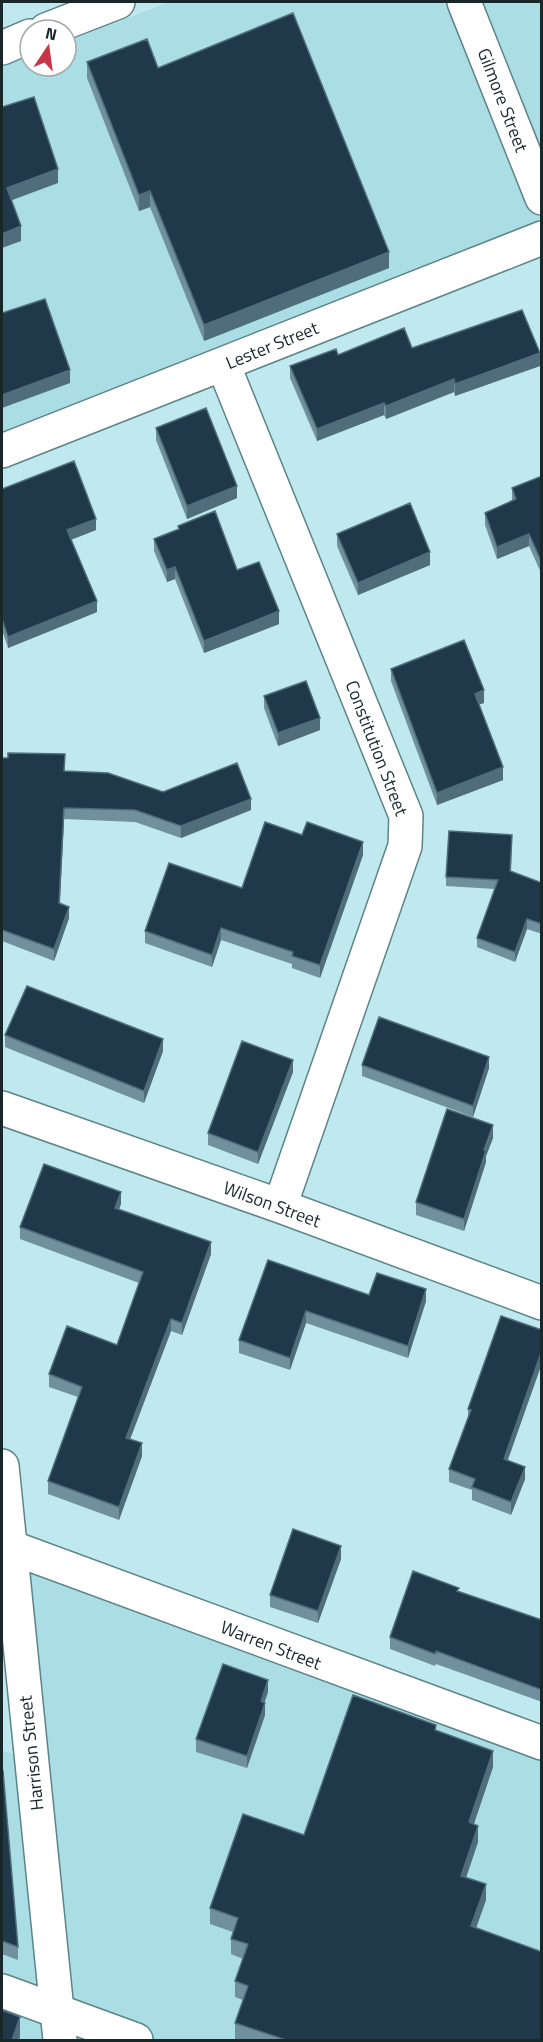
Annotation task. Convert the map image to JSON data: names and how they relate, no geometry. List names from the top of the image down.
{
  "streets": {
    "street": [
      "Gilmore Street",
      "Lester Street",
      "Constitution Street",
      "Wilson Street",
      "Warren Street",
      "Harrison Street"
    ]
  },
  "crossings": [
    ["Lester Street", "Constitution Street"],
    ["Constitution Street", "Wilson Street"],
    ["Warren Street", "Harrison Street"]
  ],
  "north": "top"
}
